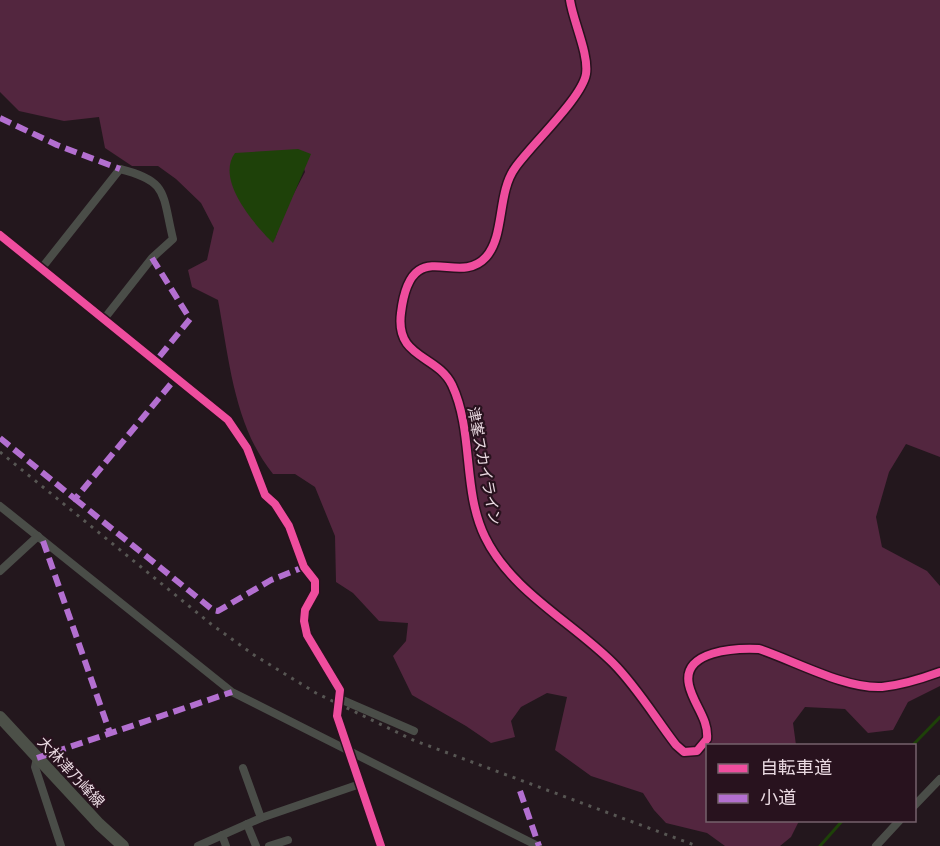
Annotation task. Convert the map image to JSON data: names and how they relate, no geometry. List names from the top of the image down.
{
  "streets": {
    "main road": ["大林津乃峰線"],
    "street": ["津峯スカイライン"]
  },
  "legend": ["自転車道", "小道"]
}
